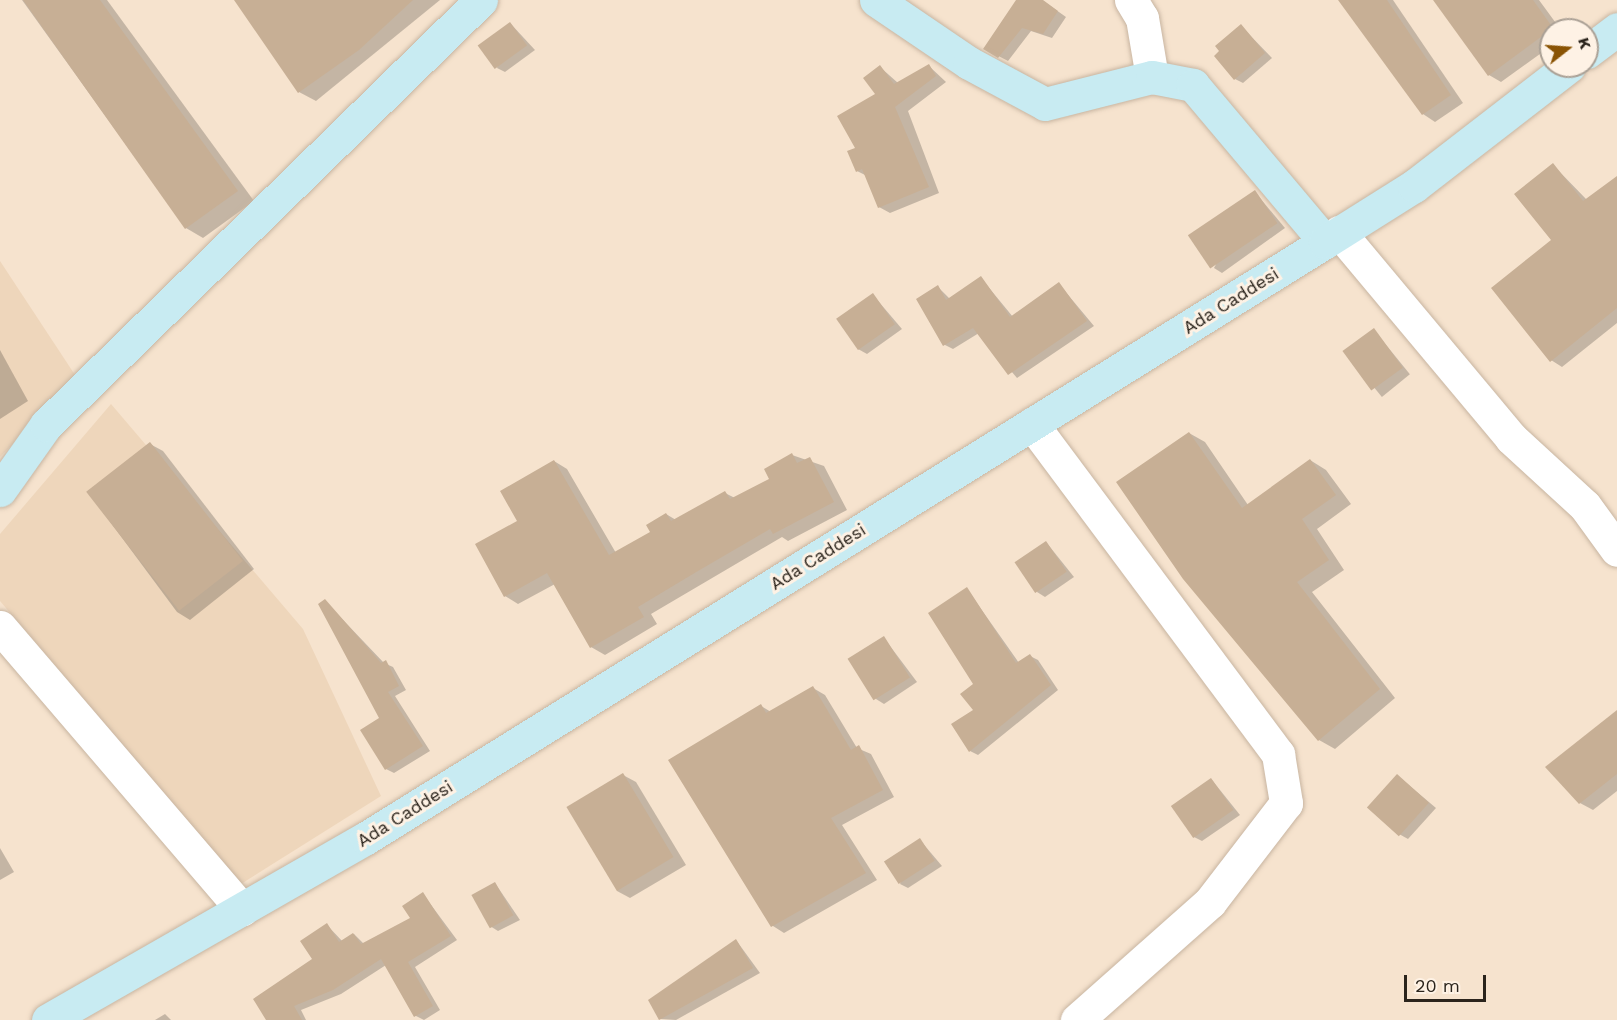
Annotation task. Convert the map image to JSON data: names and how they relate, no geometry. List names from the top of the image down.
{
  "streets": {
    "main road": ["Ada Caddesi"]
  },
  "scale_bar": "20 m",
  "north": "right"
}
